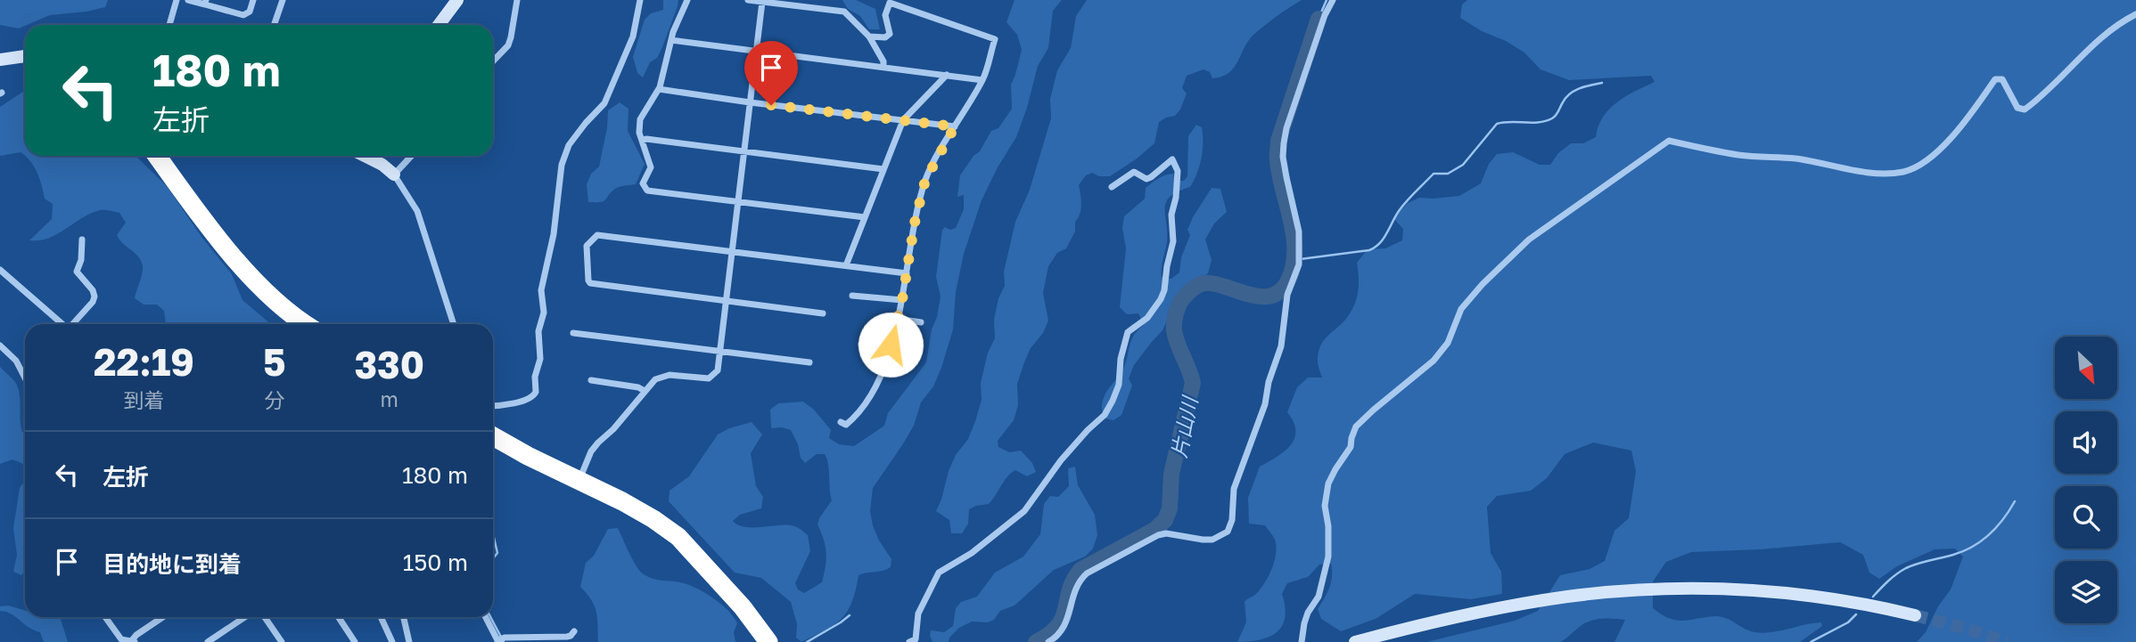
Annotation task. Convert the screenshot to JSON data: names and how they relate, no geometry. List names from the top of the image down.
{
  "water": ["片山川"],
  "north": "bottom right",
  "page": {
    "turn": ["180 m", "左折"],
    "eta": [
      "22:19",
      "到着",
      "5",
      "分",
      "330",
      "m"
    ],
    "list": [
      {
        "name": "左折",
        "value": "180 m"
      },
      {
        "name": "目的地に到着",
        "value": "150 m"
      }
    ]
  }
}
